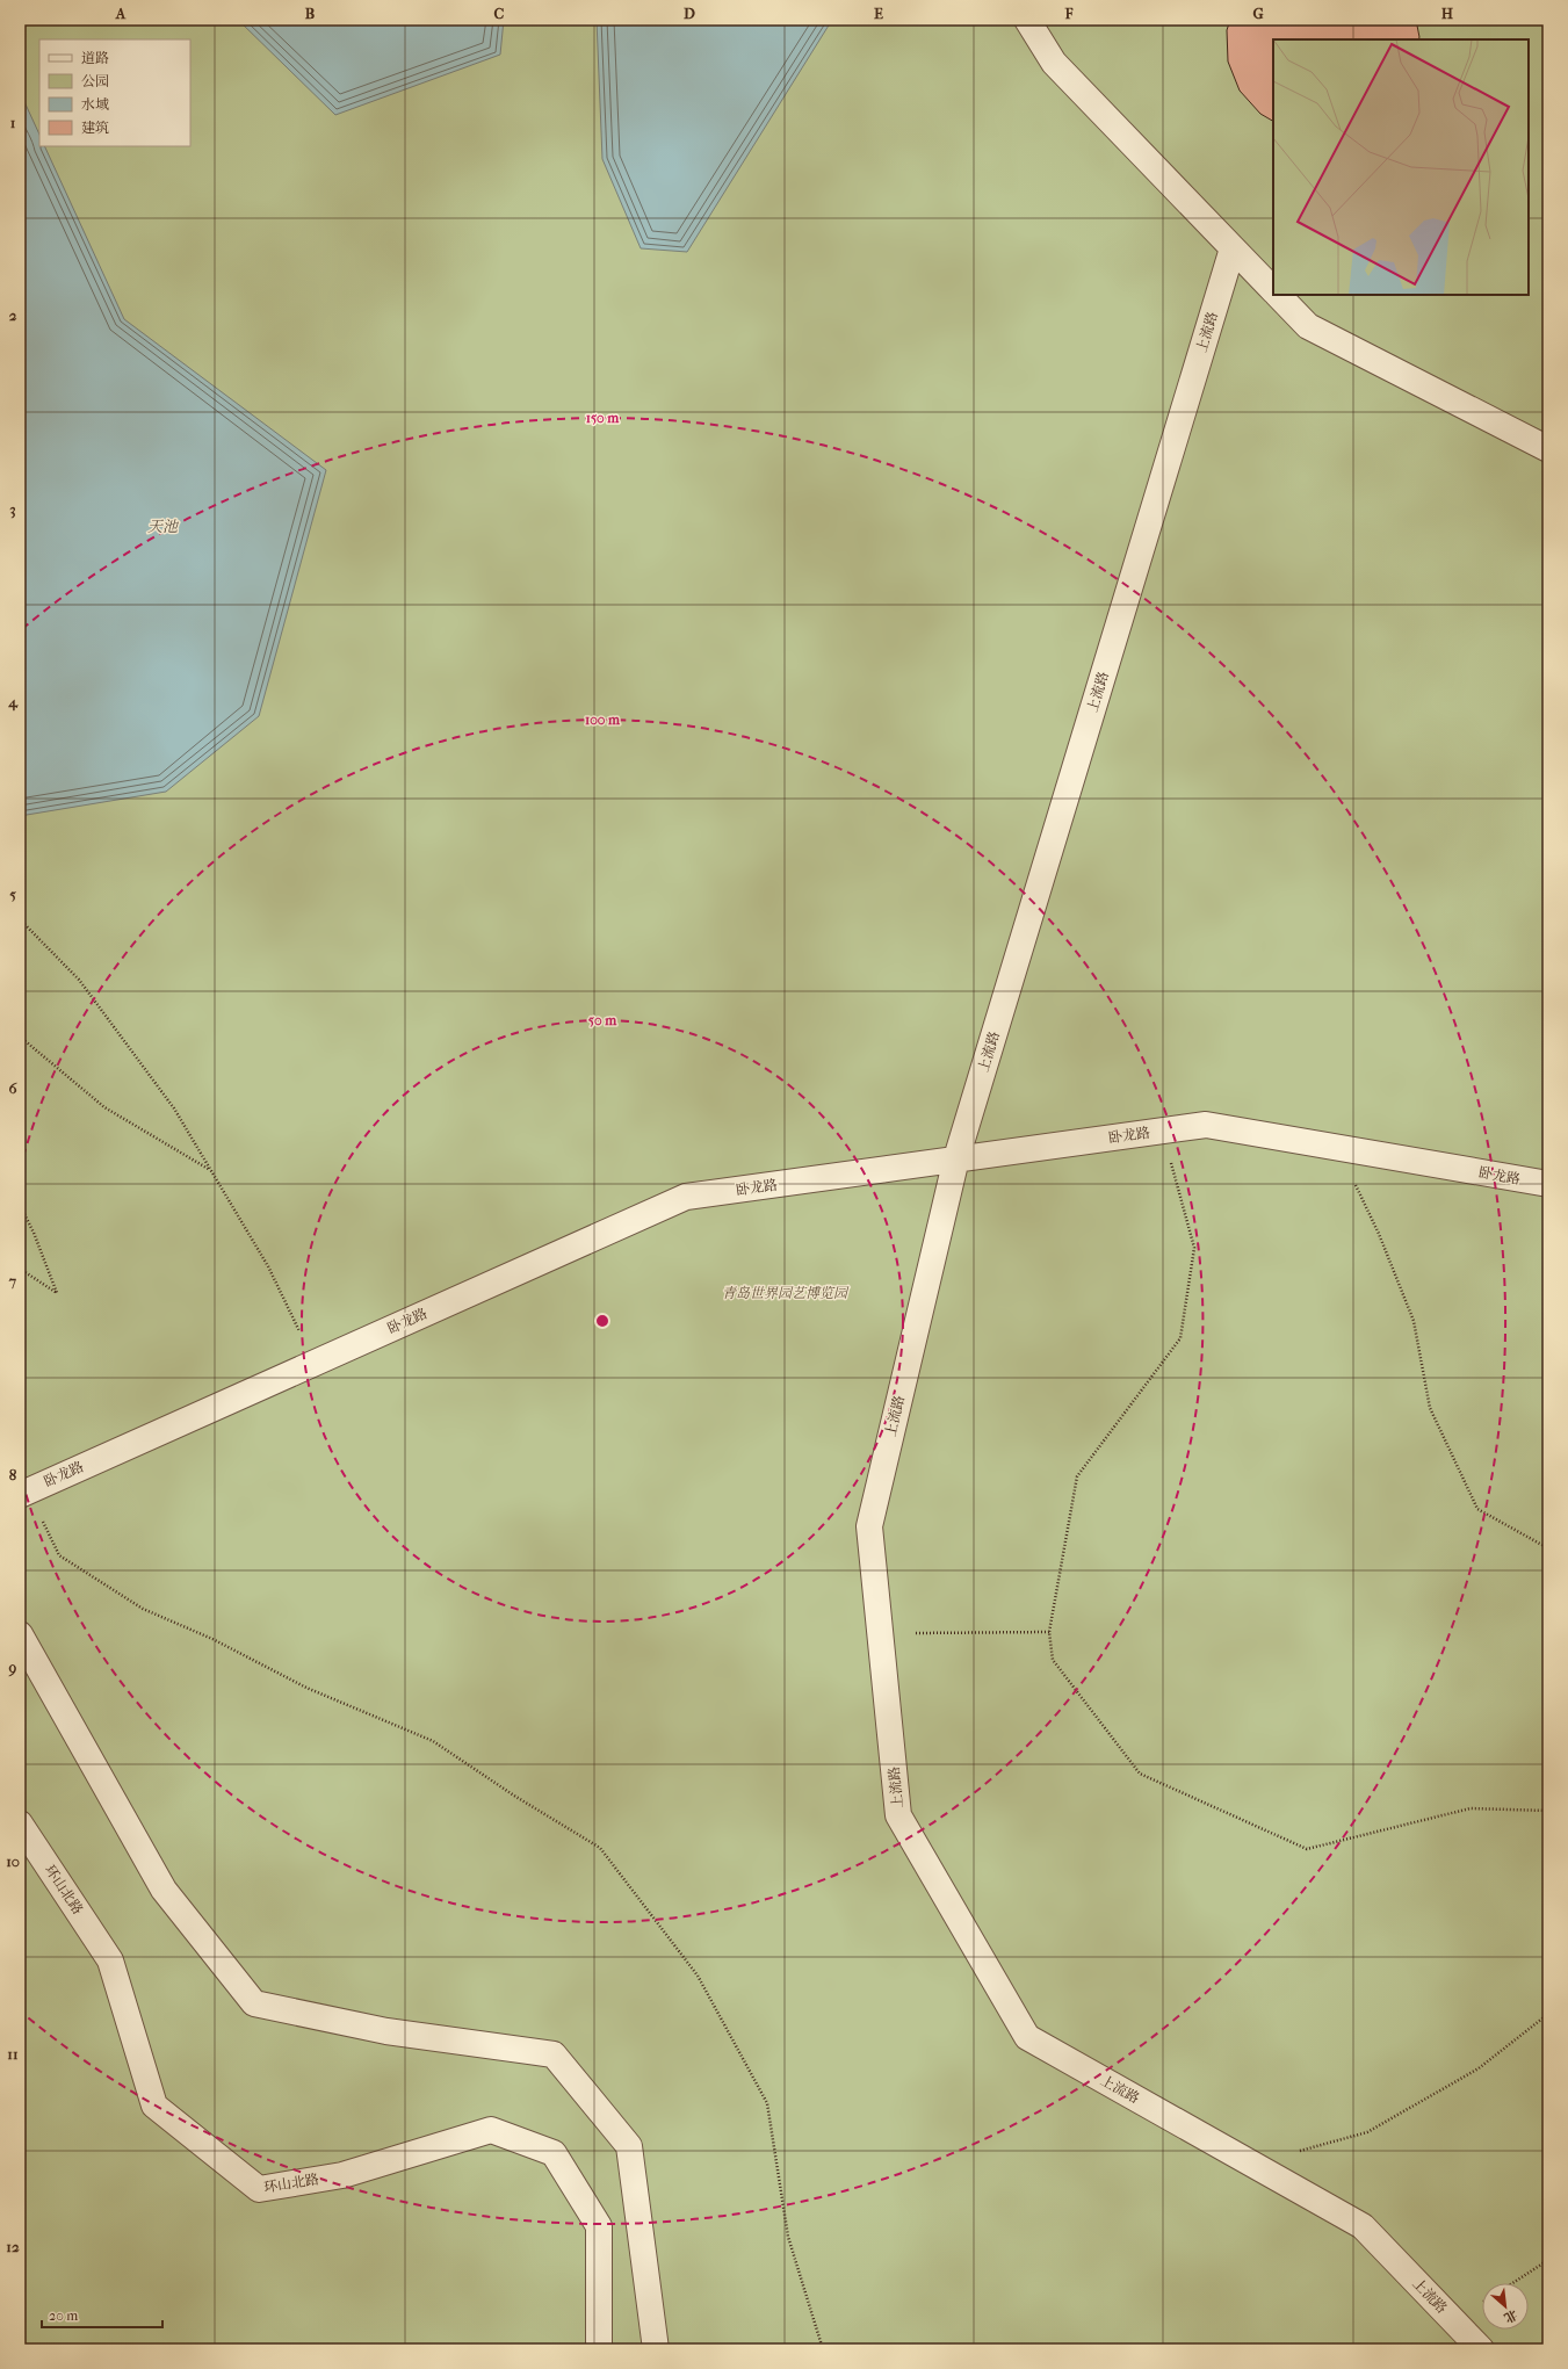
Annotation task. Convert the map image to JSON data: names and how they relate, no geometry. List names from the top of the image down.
{
  "streets": {
    "street": ["上流路", "卧龙路", "环山北路"]
  },
  "crossings": [
    ["上流路", "卧龙路"]
  ],
  "water": ["天池"],
  "parks": ["青岛世界园艺博览园"],
  "legend": [
    "道路",
    "公园",
    "水域",
    "建筑"
  ],
  "scale_bar": "20 m",
  "north": "bottom right",
  "grid": {
    "columns": [
      "A",
      "B",
      "C",
      "D",
      "E",
      "F",
      "G",
      "H"
    ],
    "rows": [
      "1",
      "2",
      "3",
      "4",
      "5",
      "6",
      "7",
      "8",
      "9",
      "10",
      "11",
      "12"
    ]
  },
  "rings": ["150 m", "100 m", "50 m"]
}
